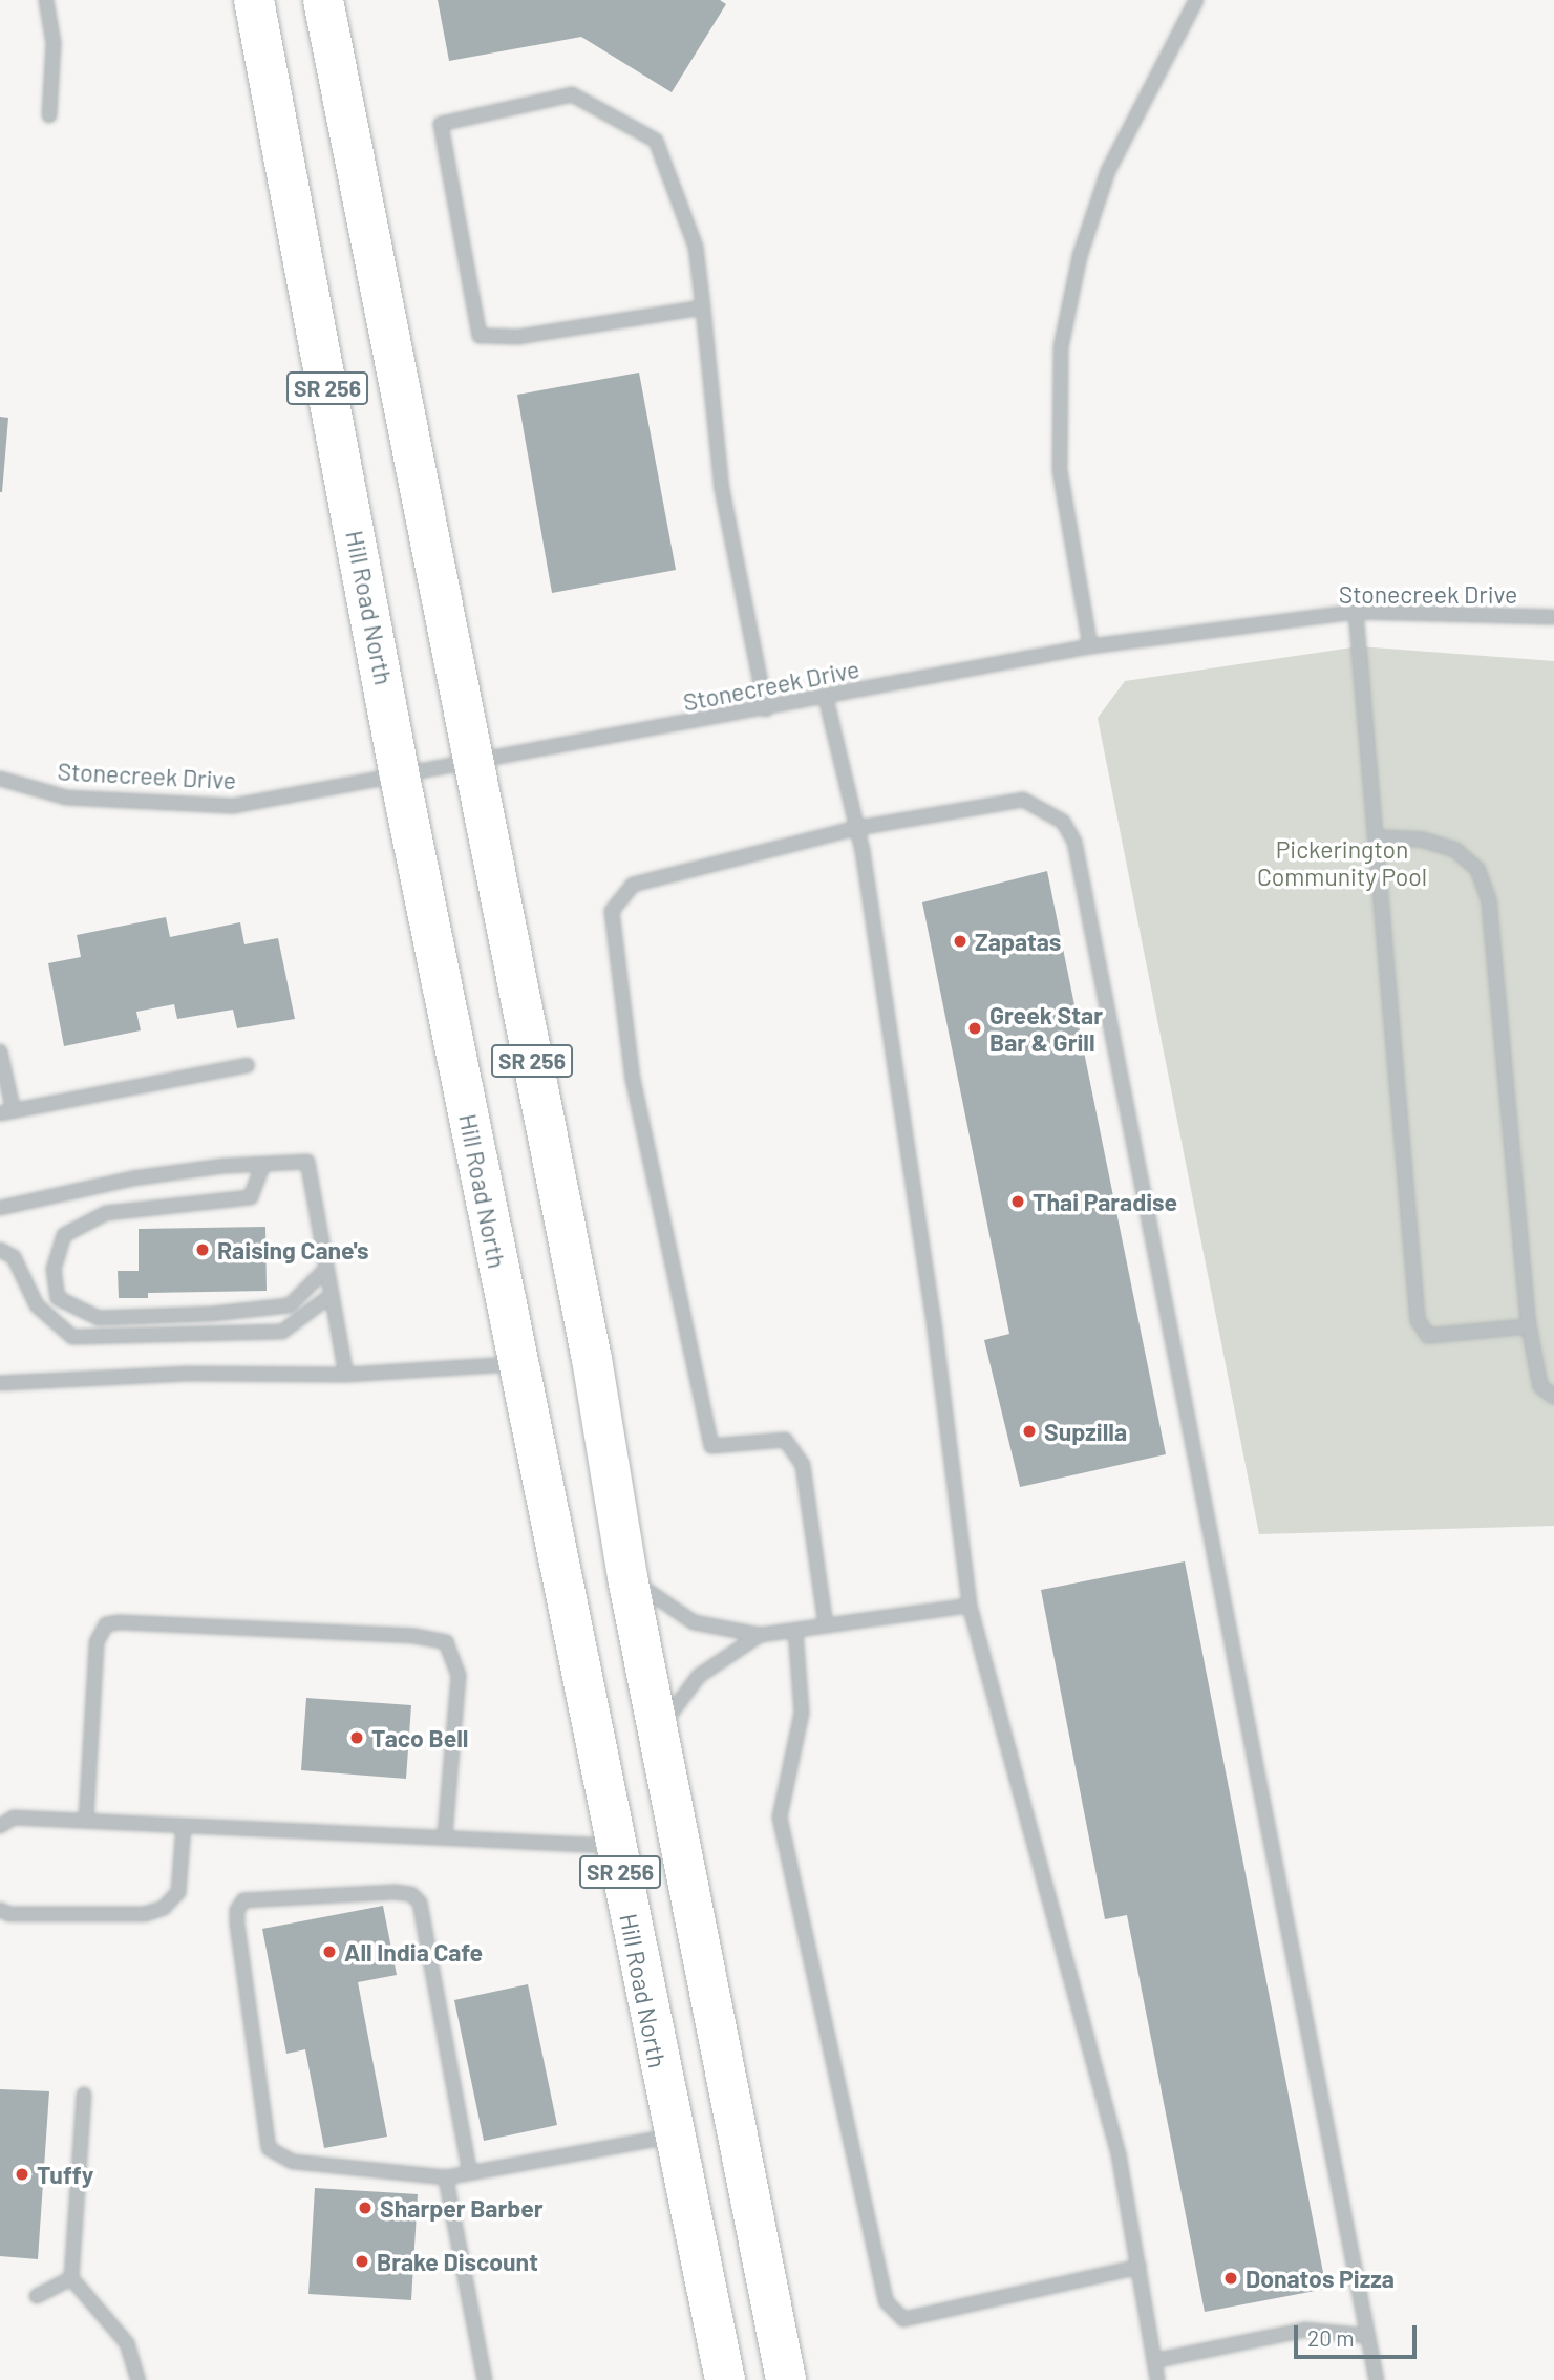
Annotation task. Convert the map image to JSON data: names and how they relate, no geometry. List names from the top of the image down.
{
  "streets": {
    "highway": ["SR 256", "Hill Road North"],
    "street": ["Stonecreek Drive"]
  },
  "crossings": [
    ["SR 256", "Stonecreek Drive"],
    ["Stonecreek Drive", "Hill Road North"]
  ],
  "parks": ["Pickerington Community Pool"],
  "places": [
    "Zapatas",
    "Greek Star Bar & Grill",
    "Thai Paradise",
    "Raising Cane's",
    "Supzilla",
    "Taco Bell",
    "All India Cafe",
    "Tuffy",
    "Sharper Barber",
    "Brake Discount",
    "Donatos Pizza"
  ],
  "scale_bar": "20 m"
}
